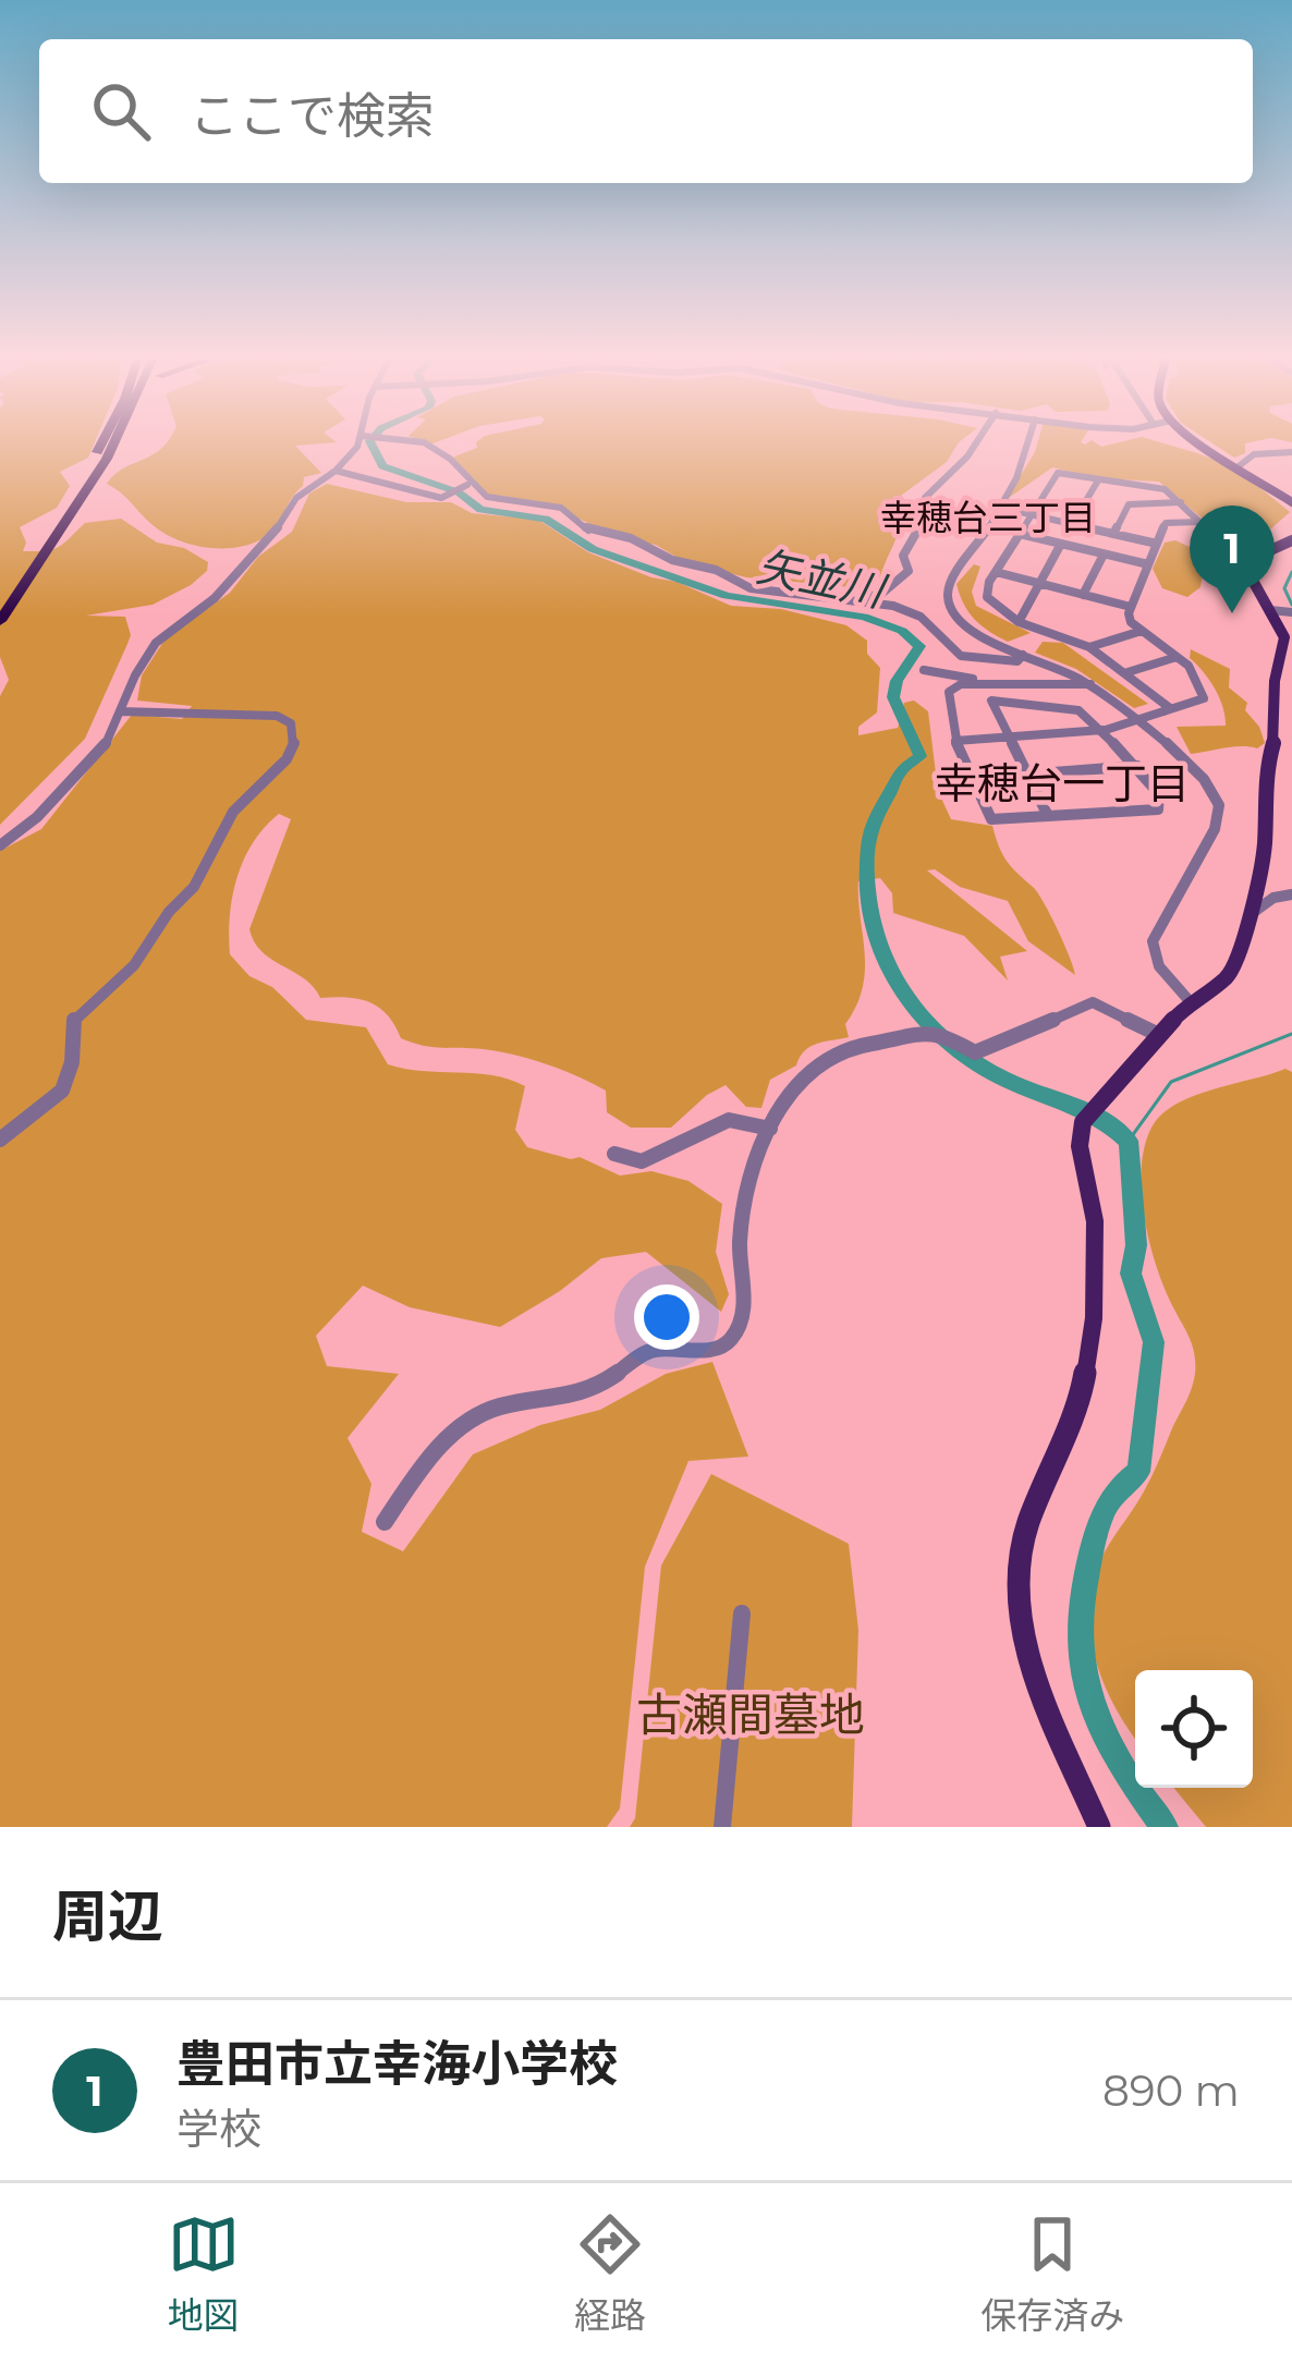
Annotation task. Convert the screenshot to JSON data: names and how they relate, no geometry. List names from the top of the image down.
{
  "districts": ["幸穂台三丁目", "幸穂台一丁目"],
  "water": ["矢並川"],
  "parks": ["古瀬間墓地"],
  "page": {
    "search": "ここで検索",
    "pins": "1",
    "heading": "周辺",
    "list": [
      {
        "mark": "1",
        "name": "豊田市立幸海小学校",
        "note": "学校",
        "value": "890 m"
      }
    ],
    "nav": ["地図", "経路", "保存済み"]
  }
}
